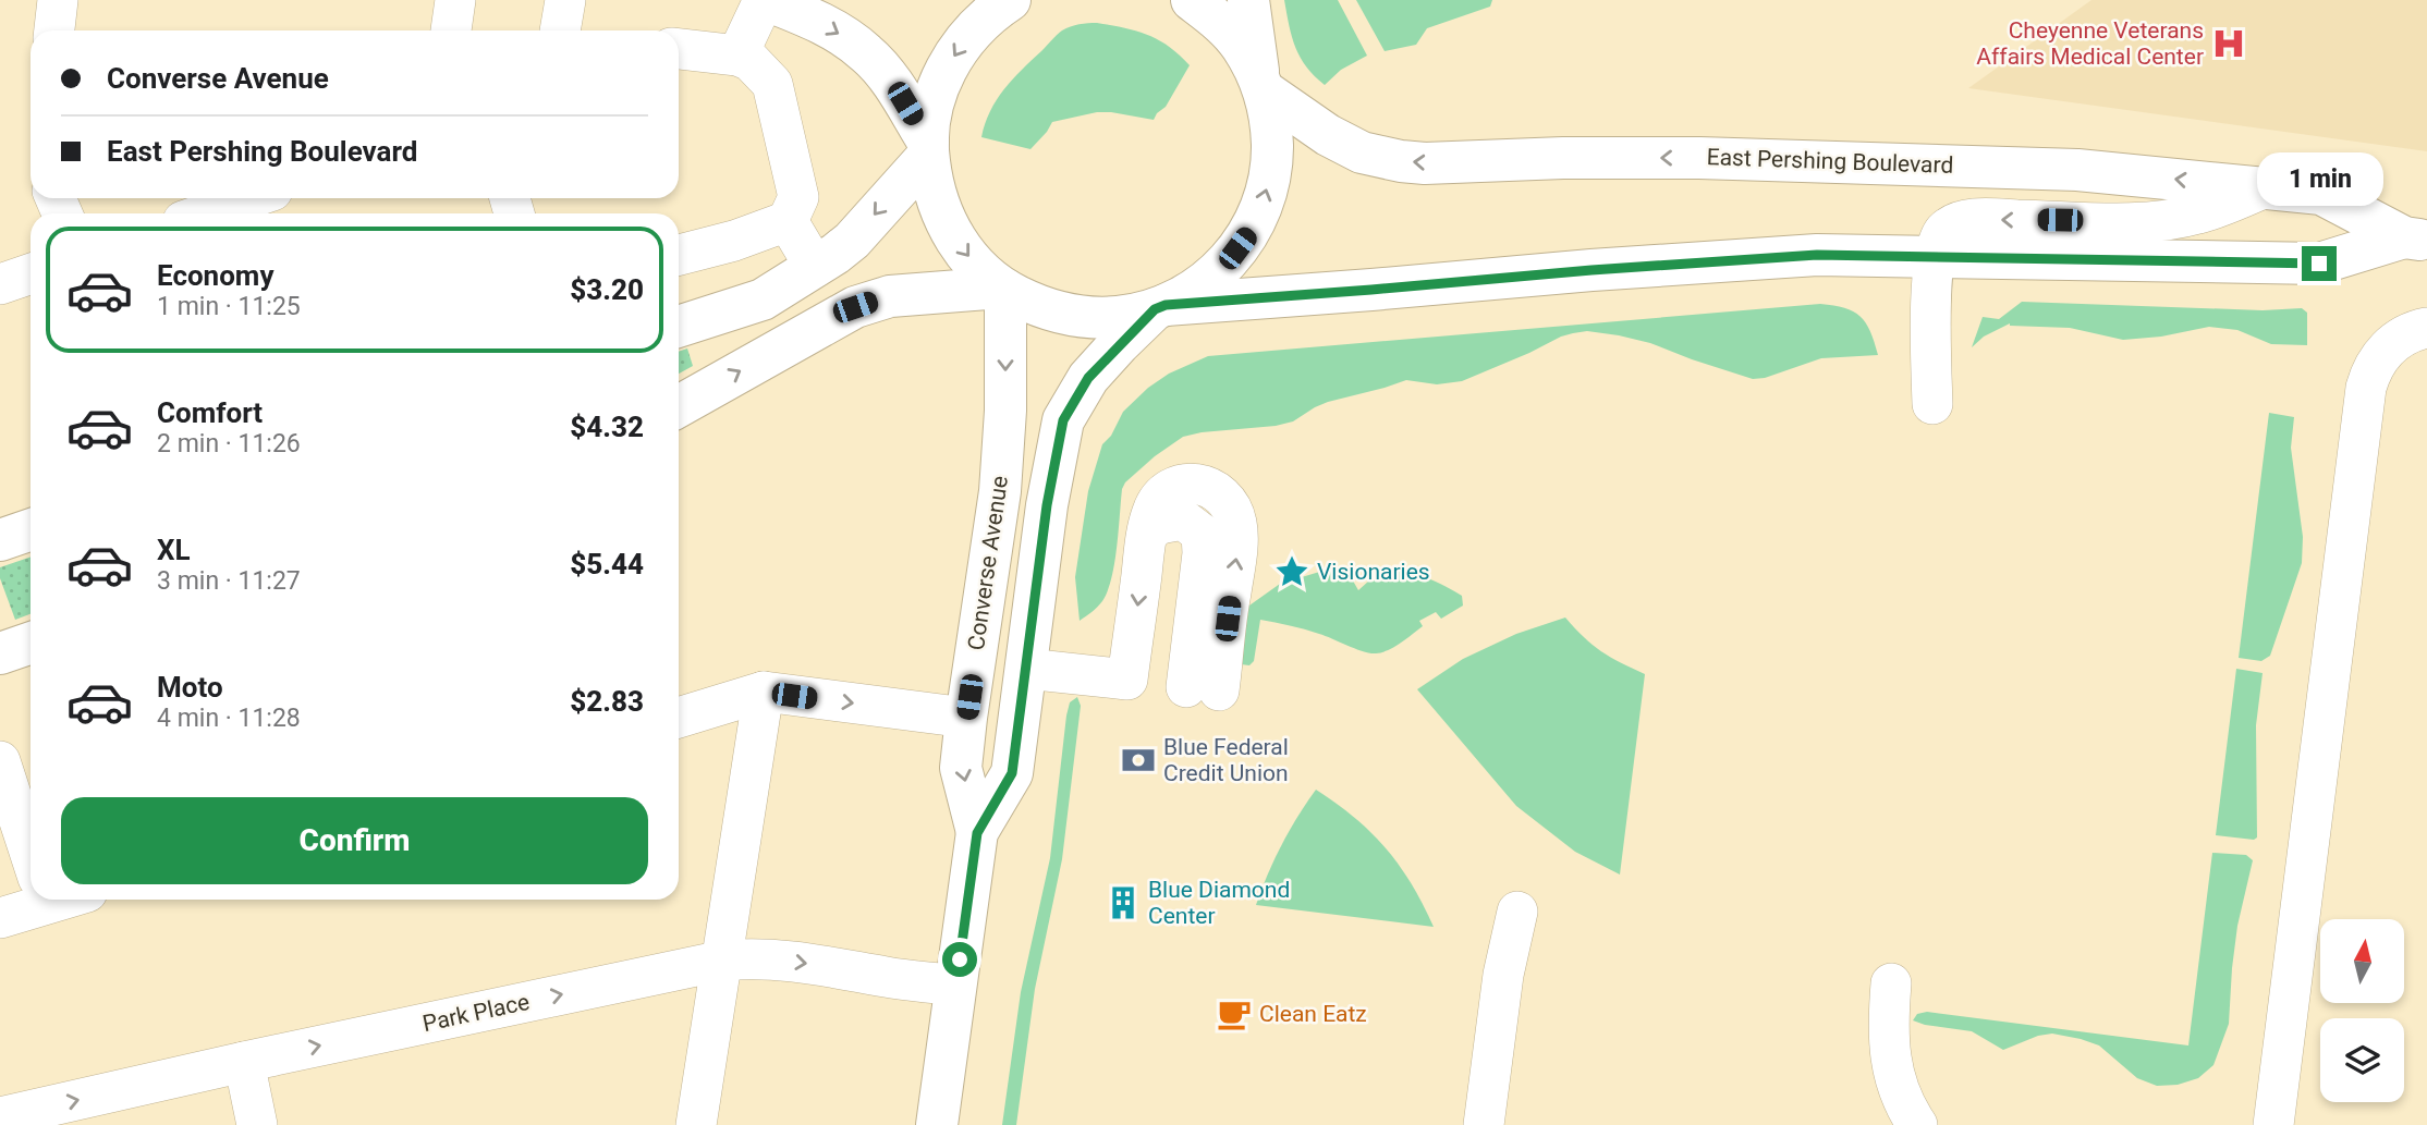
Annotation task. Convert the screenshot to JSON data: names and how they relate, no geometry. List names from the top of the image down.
{
  "streets": {
    "main road": ["East Pershing Boulevard", "Converse Avenue"],
    "street": ["Park Place"]
  },
  "crossings": [
    ["East Pershing Boulevard", "Converse Avenue"],
    ["Converse Avenue", "Park Place"]
  ],
  "places": {
    "hospital": ["Cheyenne Veterans Affairs Medical Center"],
    "place": ["Visionaries"],
    "bank": ["Blue Federal Credit Union"],
    "building": ["Blue Diamond Center"],
    "cafe": ["Clean Eatz"]
  },
  "north": "top",
  "page": {
    "banner": ["Converse Avenue", "East Pershing Boulevard"],
    "bubble": "1 min",
    "list": [
      {
        "name": "Economy",
        "note": "1 min · 11:25",
        "value": "$3.20"
      },
      {
        "name": "Comfort",
        "note": "2 min · 11:26",
        "value": "$4.32"
      },
      {
        "name": "XL",
        "note": "3 min · 11:27",
        "value": "$5.44"
      },
      {
        "name": "Moto",
        "note": "4 min · 11:28",
        "value": "$2.83"
      }
    ],
    "buttons": "Confirm"
  }
}
